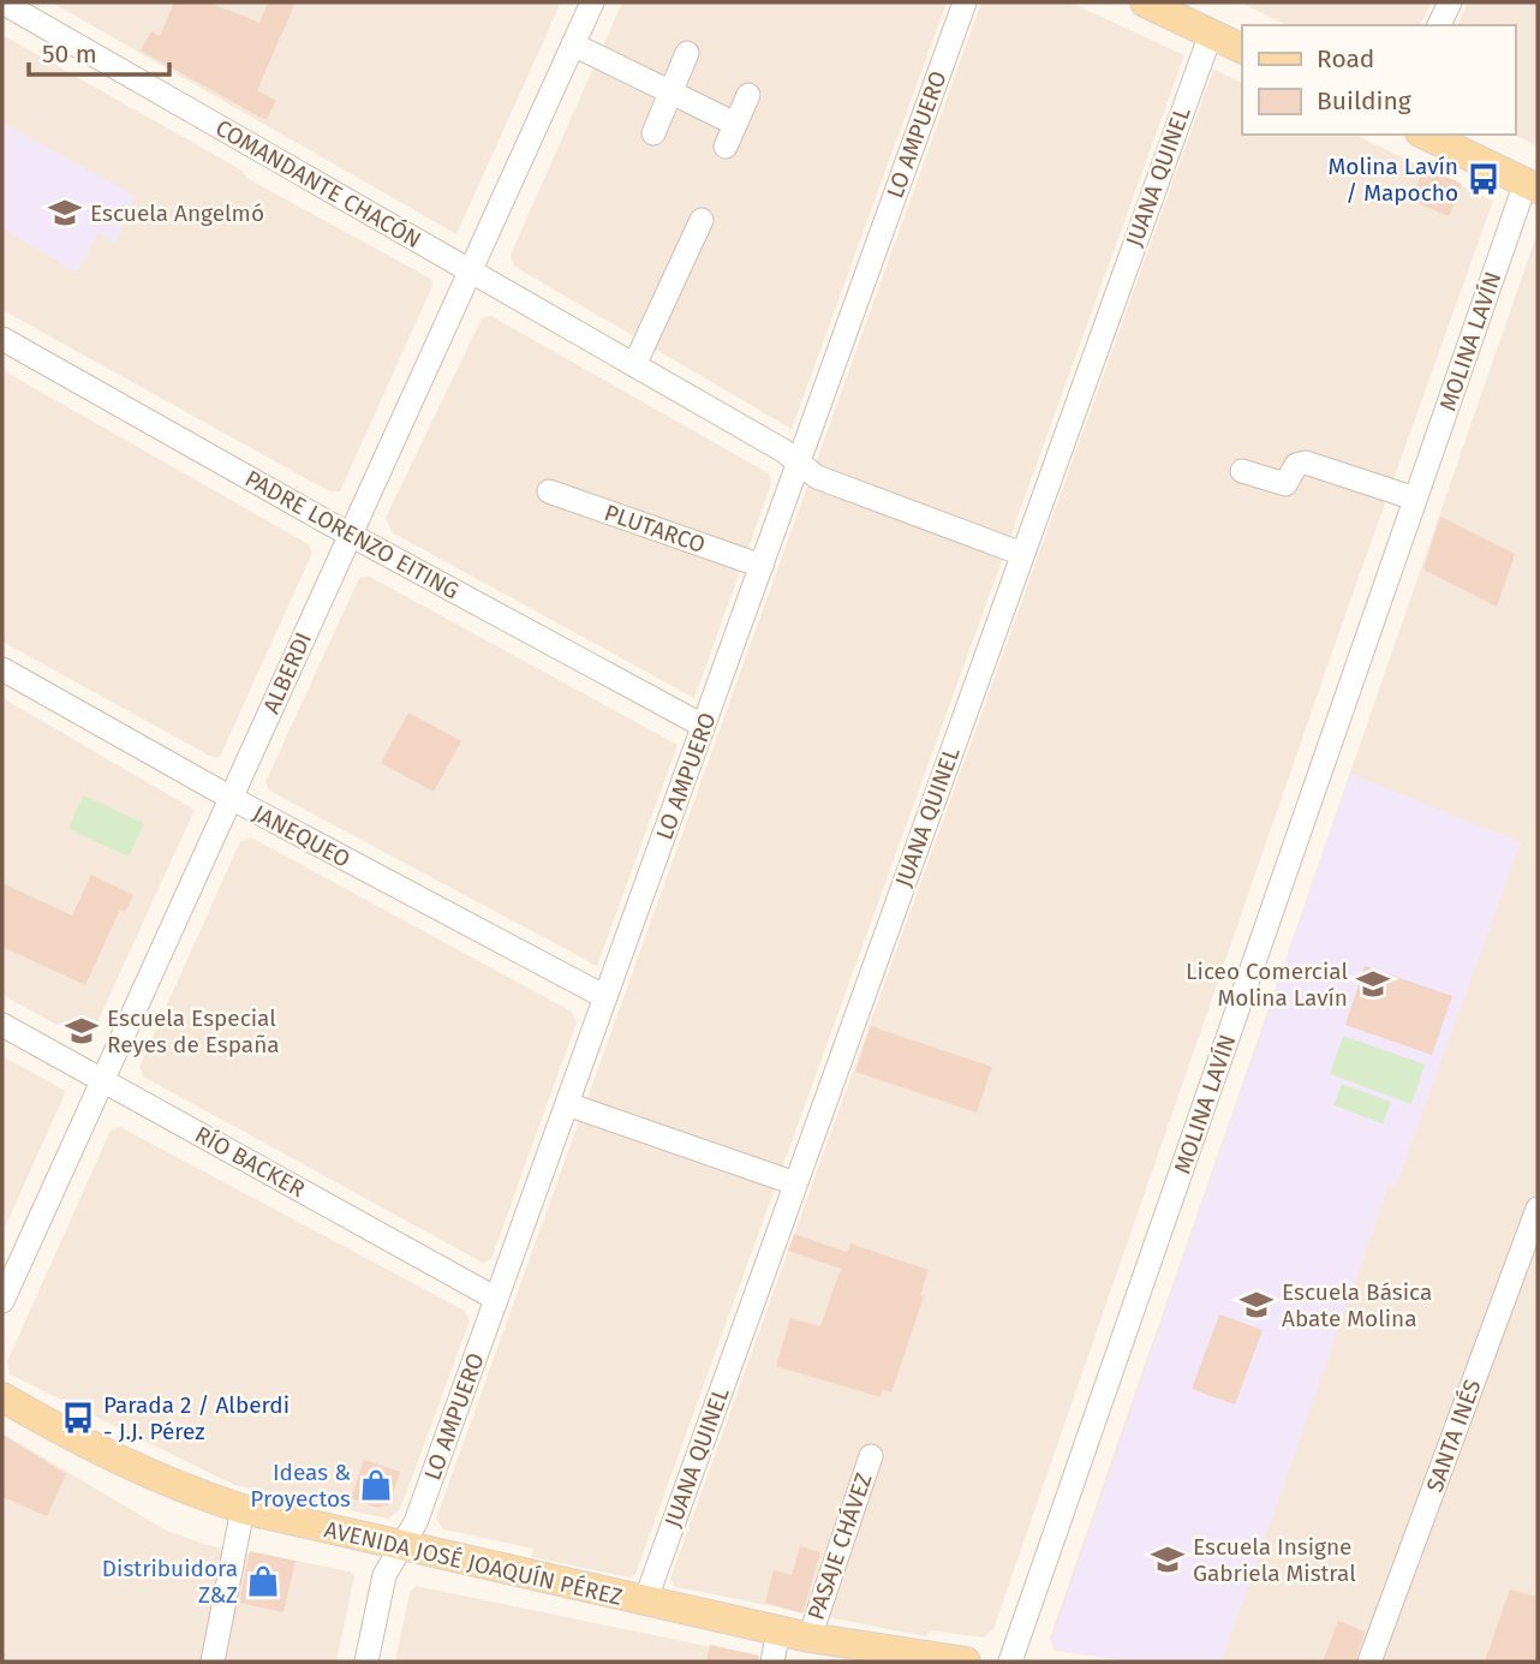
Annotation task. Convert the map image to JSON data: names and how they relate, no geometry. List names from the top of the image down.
{
  "streets": {
    "main road": ["AVENIDA JOSÉ JOAQUÍN PÉREZ"],
    "street": [
      "LO AMPUERO",
      "JUANA QUINEL",
      "COMANDANTE CHACÓN",
      "MOLINA LAVÍN",
      "PLUTARCO",
      "PADRE LORENZO EITING",
      "ALBERDI",
      "JANEQUEO",
      "RÍO BACKER",
      "SANTA INÉS",
      "PASAJE CHÁVEZ"
    ]
  },
  "crossings": [
    ["LO AMPUERO", "COMANDANTE CHACÓN"],
    ["LO AMPUERO", "PLUTARCO"],
    ["LO AMPUERO", "PADRE LORENZO EITING"],
    ["LO AMPUERO", "JANEQUEO"],
    ["LO AMPUERO", "RÍO BACKER"],
    ["LO AMPUERO", "AVENIDA JOSÉ JOAQUÍN PÉREZ"],
    ["JUANA QUINEL", "COMANDANTE CHACÓN"],
    ["JUANA QUINEL", "AVENIDA JOSÉ JOAQUÍN PÉREZ"],
    ["COMANDANTE CHACÓN", "ALBERDI"],
    ["PADRE LORENZO EITING", "ALBERDI"],
    ["ALBERDI", "JANEQUEO"],
    ["ALBERDI", "RÍO BACKER"],
    ["PASAJE CHÁVEZ", "AVENIDA JOSÉ JOAQUÍN PÉREZ"]
  ],
  "places": {
    "bus stop": ["Molina Lavín / Mapocho", "Parada 2 / Alberdi - J.J. Pérez"],
    "school or university": [
      "Escuela Angelmó",
      "Liceo Comercial Molina Lavín",
      "Escuela Especial Reyes de España",
      "Escuela Básica Abate Molina",
      "Escuela Insigne Gabriela Mistral"
    ],
    "shop": ["Ideas & Proyectos", "Distribuidora Z&Z"]
  },
  "legend": ["Road", "Building"],
  "scale_bar": "50 m"
}
